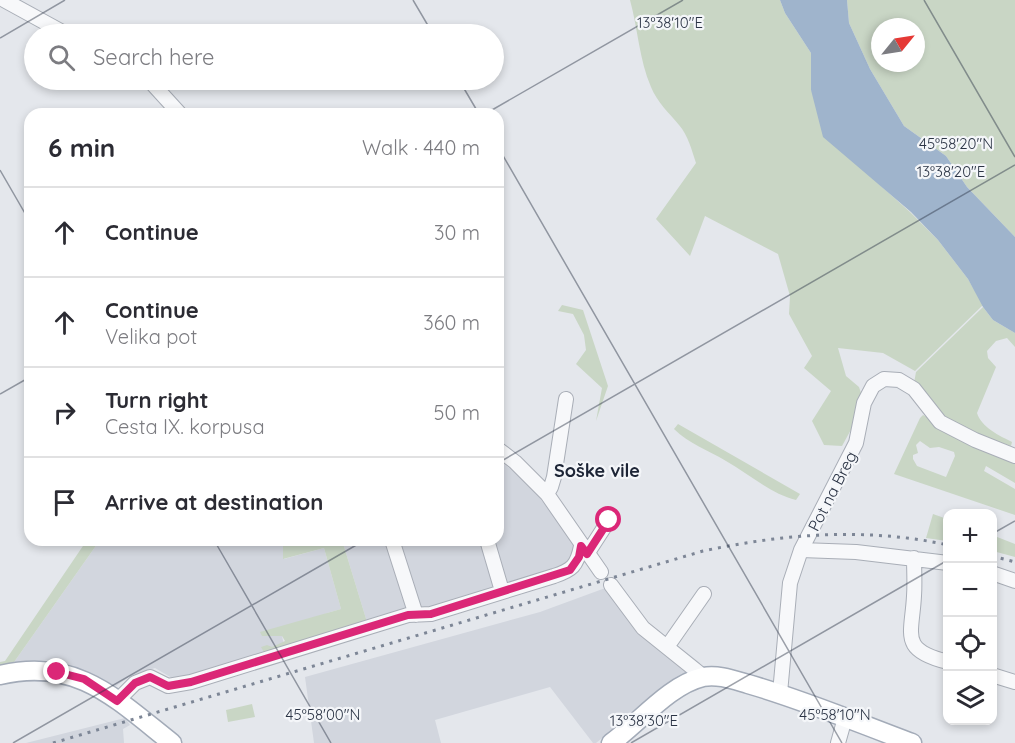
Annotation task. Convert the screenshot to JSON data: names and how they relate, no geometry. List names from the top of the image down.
{
  "streets": {
    "street": ["Pot na Breg"]
  },
  "districts": ["Soške vile"],
  "north": "top right",
  "page": {
    "search": "Search here",
    "heading": ["6 min", "Walk · 440 m"],
    "list": [
      ["Continue", "30 m"],
      ["Continue", "Velika pot", "360 m"],
      ["Turn right", "Cesta IX. korpusa", "50 m"],
      "Arrive at destination"
    ],
    "map_buttons": ["+", "−"]
  },
  "coordinates": [
    "13°38'10\"E",
    "45°58'20\"N",
    "13°38'20\"E",
    "45°58'00\"N",
    "45°58'10\"N",
    "13°38'30\"E"
  ]
}
